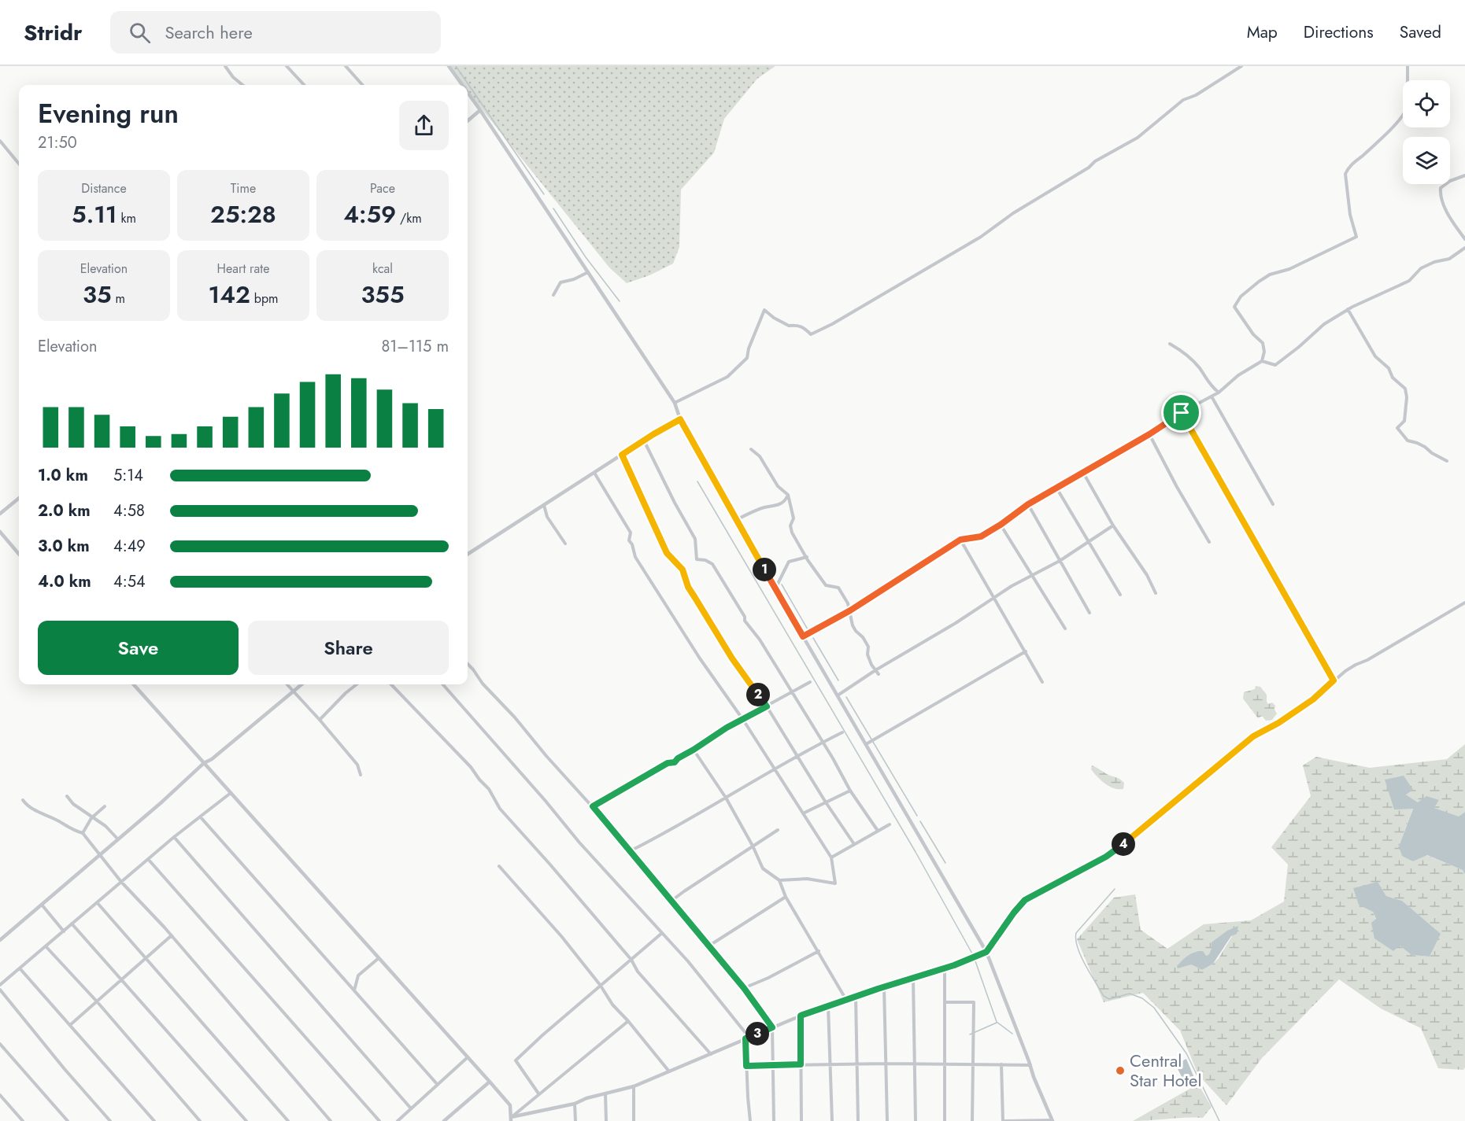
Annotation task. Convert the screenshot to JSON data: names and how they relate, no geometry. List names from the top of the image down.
{
  "places": ["Central Star Hotel"],
  "page": {
    "header": "Stridr",
    "search": "Search here",
    "nav": ["Map", "Directions", "Saved"],
    "heading": ["Evening run", "21:50"],
    "stats": [
      ["Distance", "5.11 km"],
      ["Time", "25:28"],
      ["Pace", "4:59 /km"],
      ["Elevation", "35 m"],
      ["Heart rate", "142 bpm"],
      ["kcal", "355"]
    ],
    "chart": ["Elevation", "81–115 m"],
    "list": [
      {
        "name": "1.0 km",
        "note": "5:14"
      },
      {
        "name": "2.0 km",
        "note": "4:58"
      },
      {
        "name": "3.0 km",
        "note": "4:49"
      },
      {
        "name": "4.0 km",
        "note": "4:54"
      }
    ],
    "pins": [
      "1",
      "2",
      "4",
      "3"
    ],
    "buttons": ["Save", "Share"]
  }
}
